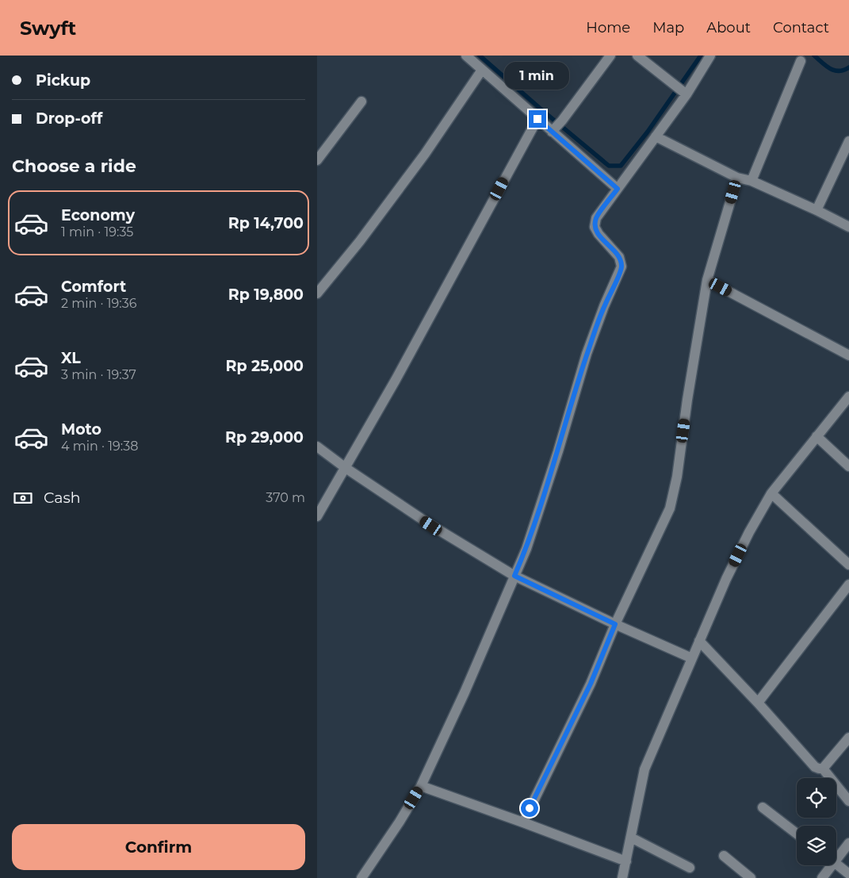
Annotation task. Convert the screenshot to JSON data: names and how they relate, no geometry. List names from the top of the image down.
{
  "page": {
    "header": "Swyft",
    "nav": [
      "Home",
      "Map",
      "About",
      "Contact"
    ],
    "banner": ["Pickup", "Drop-off"],
    "bubble": "1 min",
    "heading": "Choose a ride",
    "list": [
      {
        "name": "Economy",
        "note": "1 min · 19:35",
        "value": "Rp 14,700"
      },
      {
        "name": "Comfort",
        "note": "2 min · 19:36",
        "value": "Rp 19,800"
      },
      {
        "name": "XL",
        "note": "3 min · 19:37",
        "value": "Rp 25,000"
      },
      {
        "name": "Moto",
        "note": "4 min · 19:38",
        "value": "Rp 29,000"
      }
    ],
    "pay": ["Cash", "370 m"],
    "buttons": "Confirm"
  }
}
